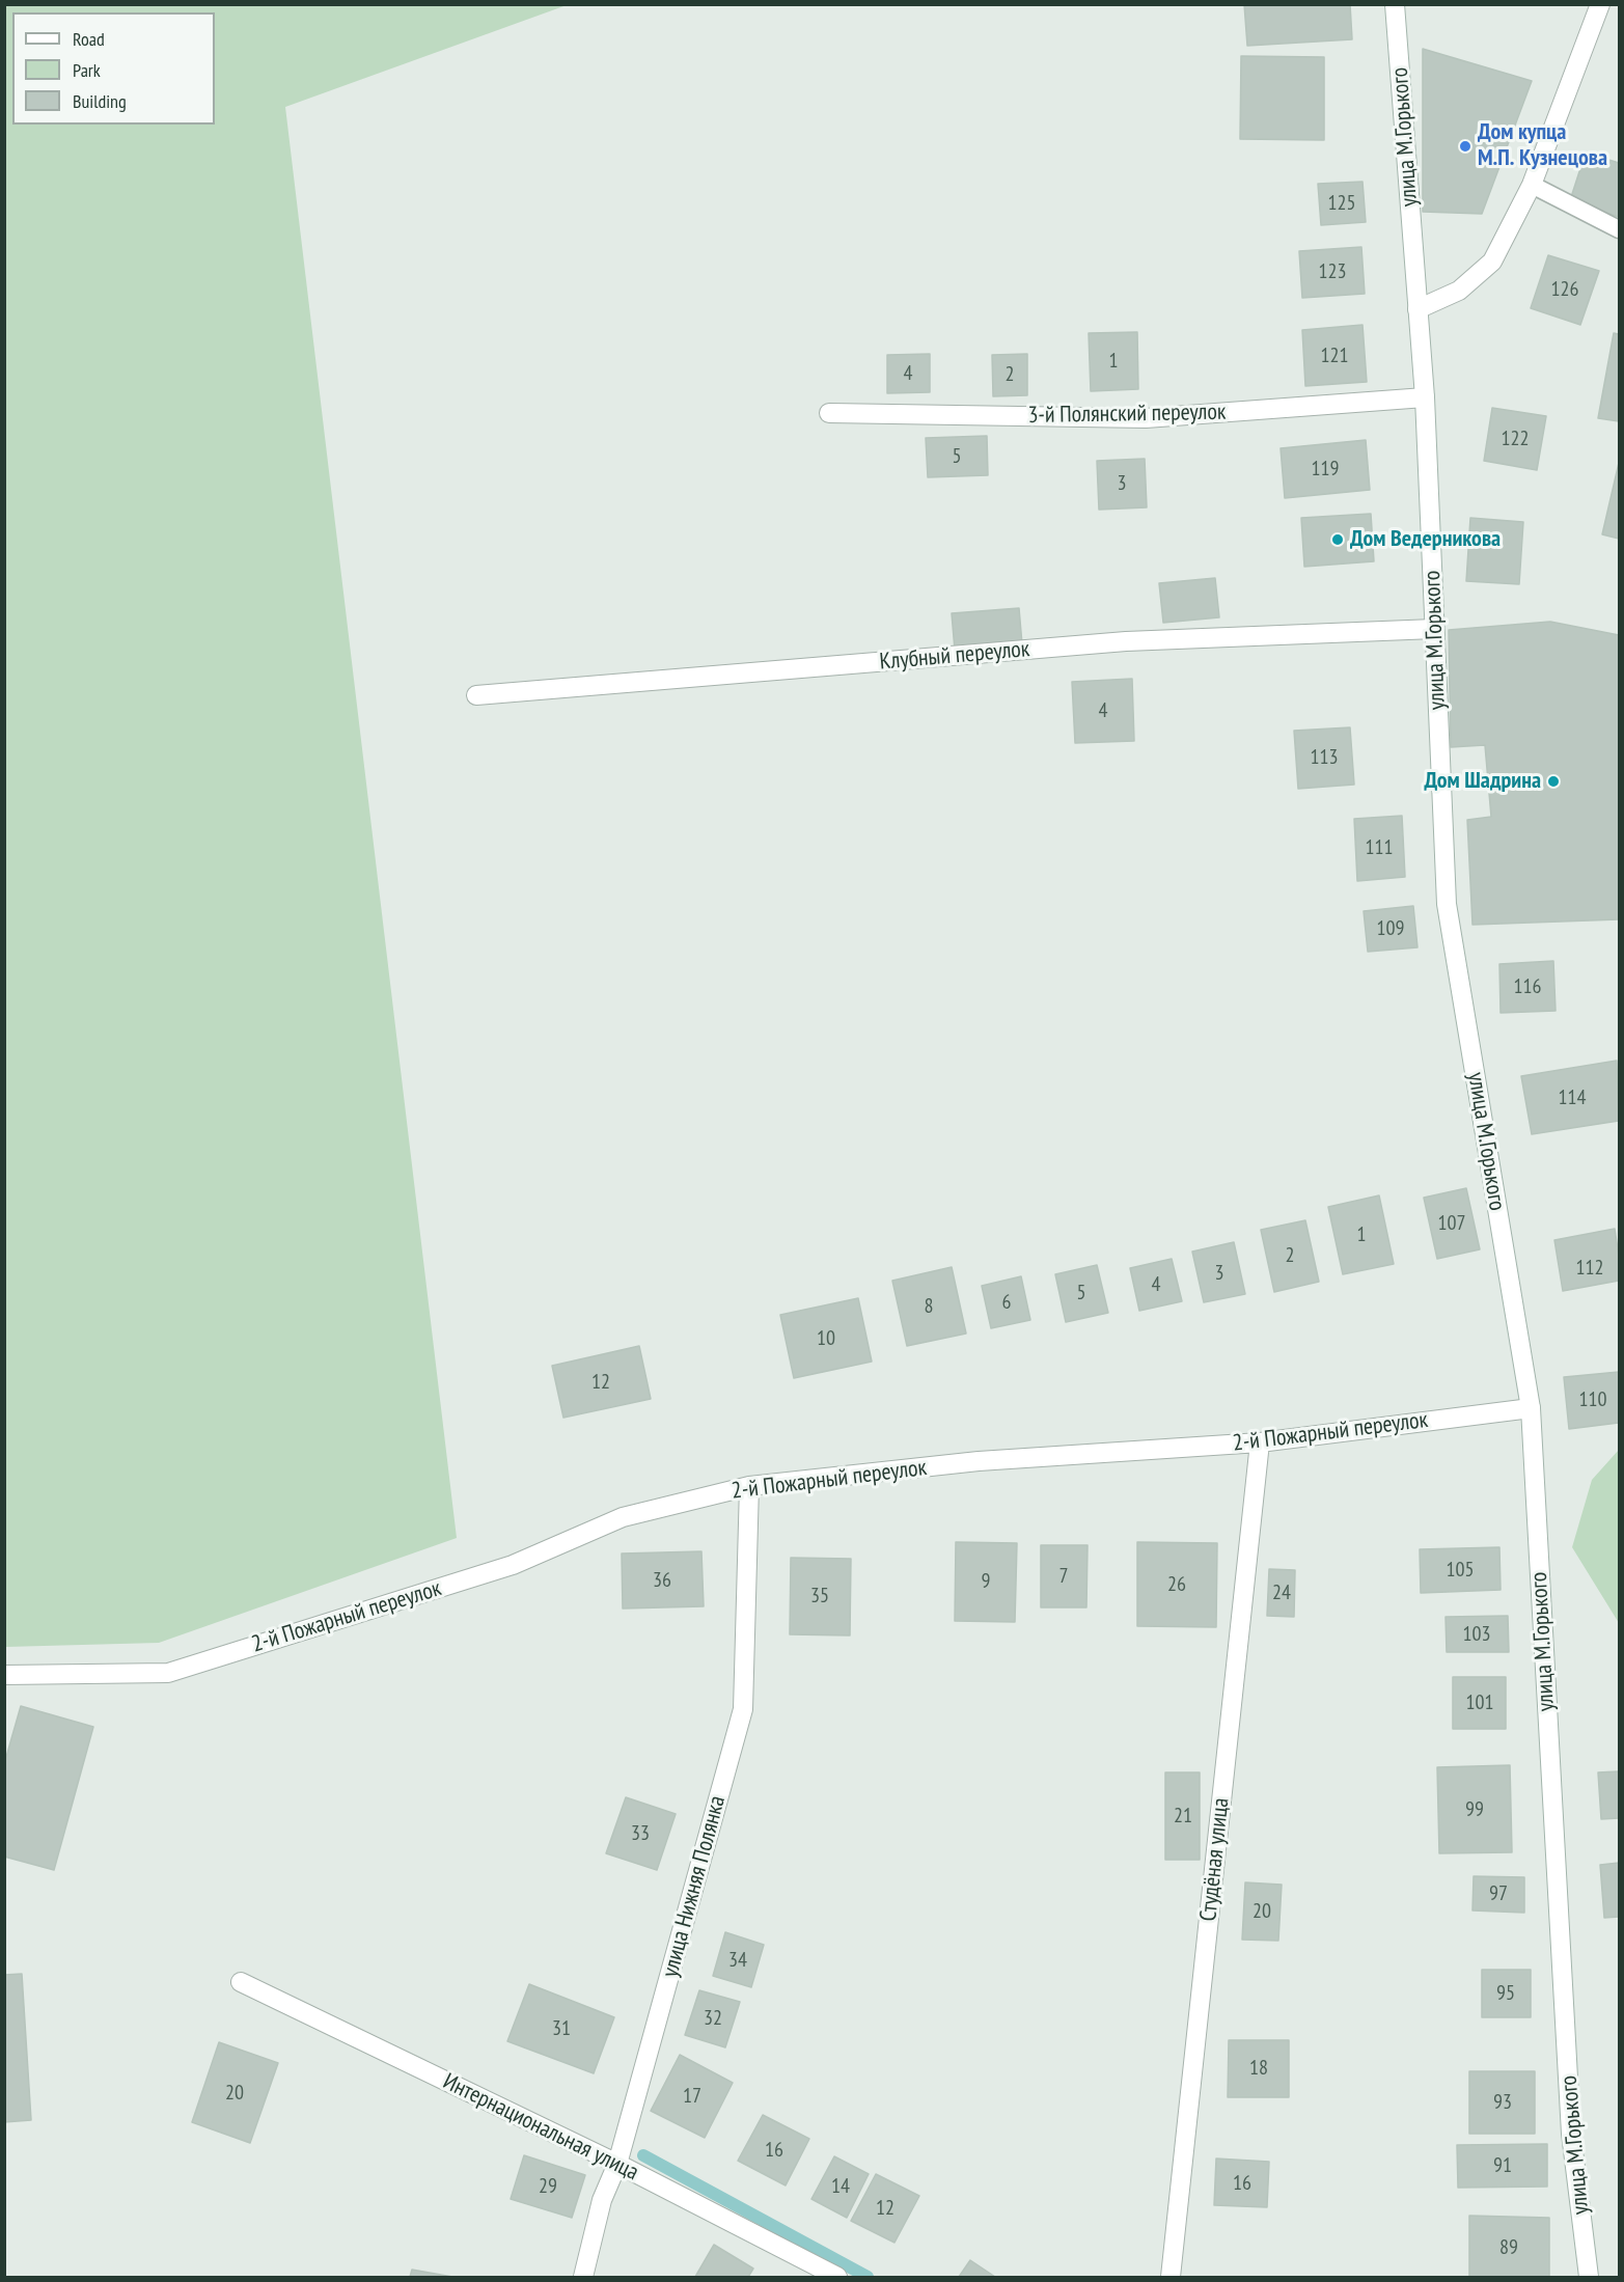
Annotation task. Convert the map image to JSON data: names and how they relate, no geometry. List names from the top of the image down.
{
  "streets": {
    "street": [
      "улица М.Горького",
      "3-й Полянский переулок",
      "Клубный переулок",
      "2-й Пожарный переулок",
      "Студёная улица",
      "улица Нижняя Полянка",
      "Интернациональная улица"
    ]
  },
  "crossings": [
    ["улица М.Горького", "3-й Полянский переулок"],
    ["улица М.Горького", "Клубный переулок"],
    ["улица М.Горького", "2-й Пожарный переулок"],
    ["2-й Пожарный переулок", "Студёная улица"],
    ["2-й Пожарный переулок", "улица Нижняя Полянка"],
    ["улица Нижняя Полянка", "Интернациональная улица"]
  ],
  "places": ["Дом купца М.П. Кузнецова", "Дом Ведерникова", "Дом Шадрина"],
  "house_numbers": [
    "125",
    "123",
    "126",
    "121",
    "1",
    "4",
    "2",
    "122",
    "5",
    "119",
    "3",
    "4",
    "113",
    "111",
    "109",
    "116",
    "114",
    "107",
    "1",
    "2",
    "112",
    "3",
    "4",
    "5",
    "6",
    "8",
    "10",
    "12",
    "110",
    "105",
    "7",
    "36",
    "9",
    "26",
    "24",
    "35",
    "103",
    "101",
    "99",
    "21",
    "33",
    "97",
    "20",
    "34",
    "95",
    "32",
    "31",
    "18",
    "20",
    "17",
    "93",
    "16",
    "91",
    "16",
    "29",
    "14",
    "12",
    "89"
  ],
  "legend": ["Road", "Park", "Building"]
}
